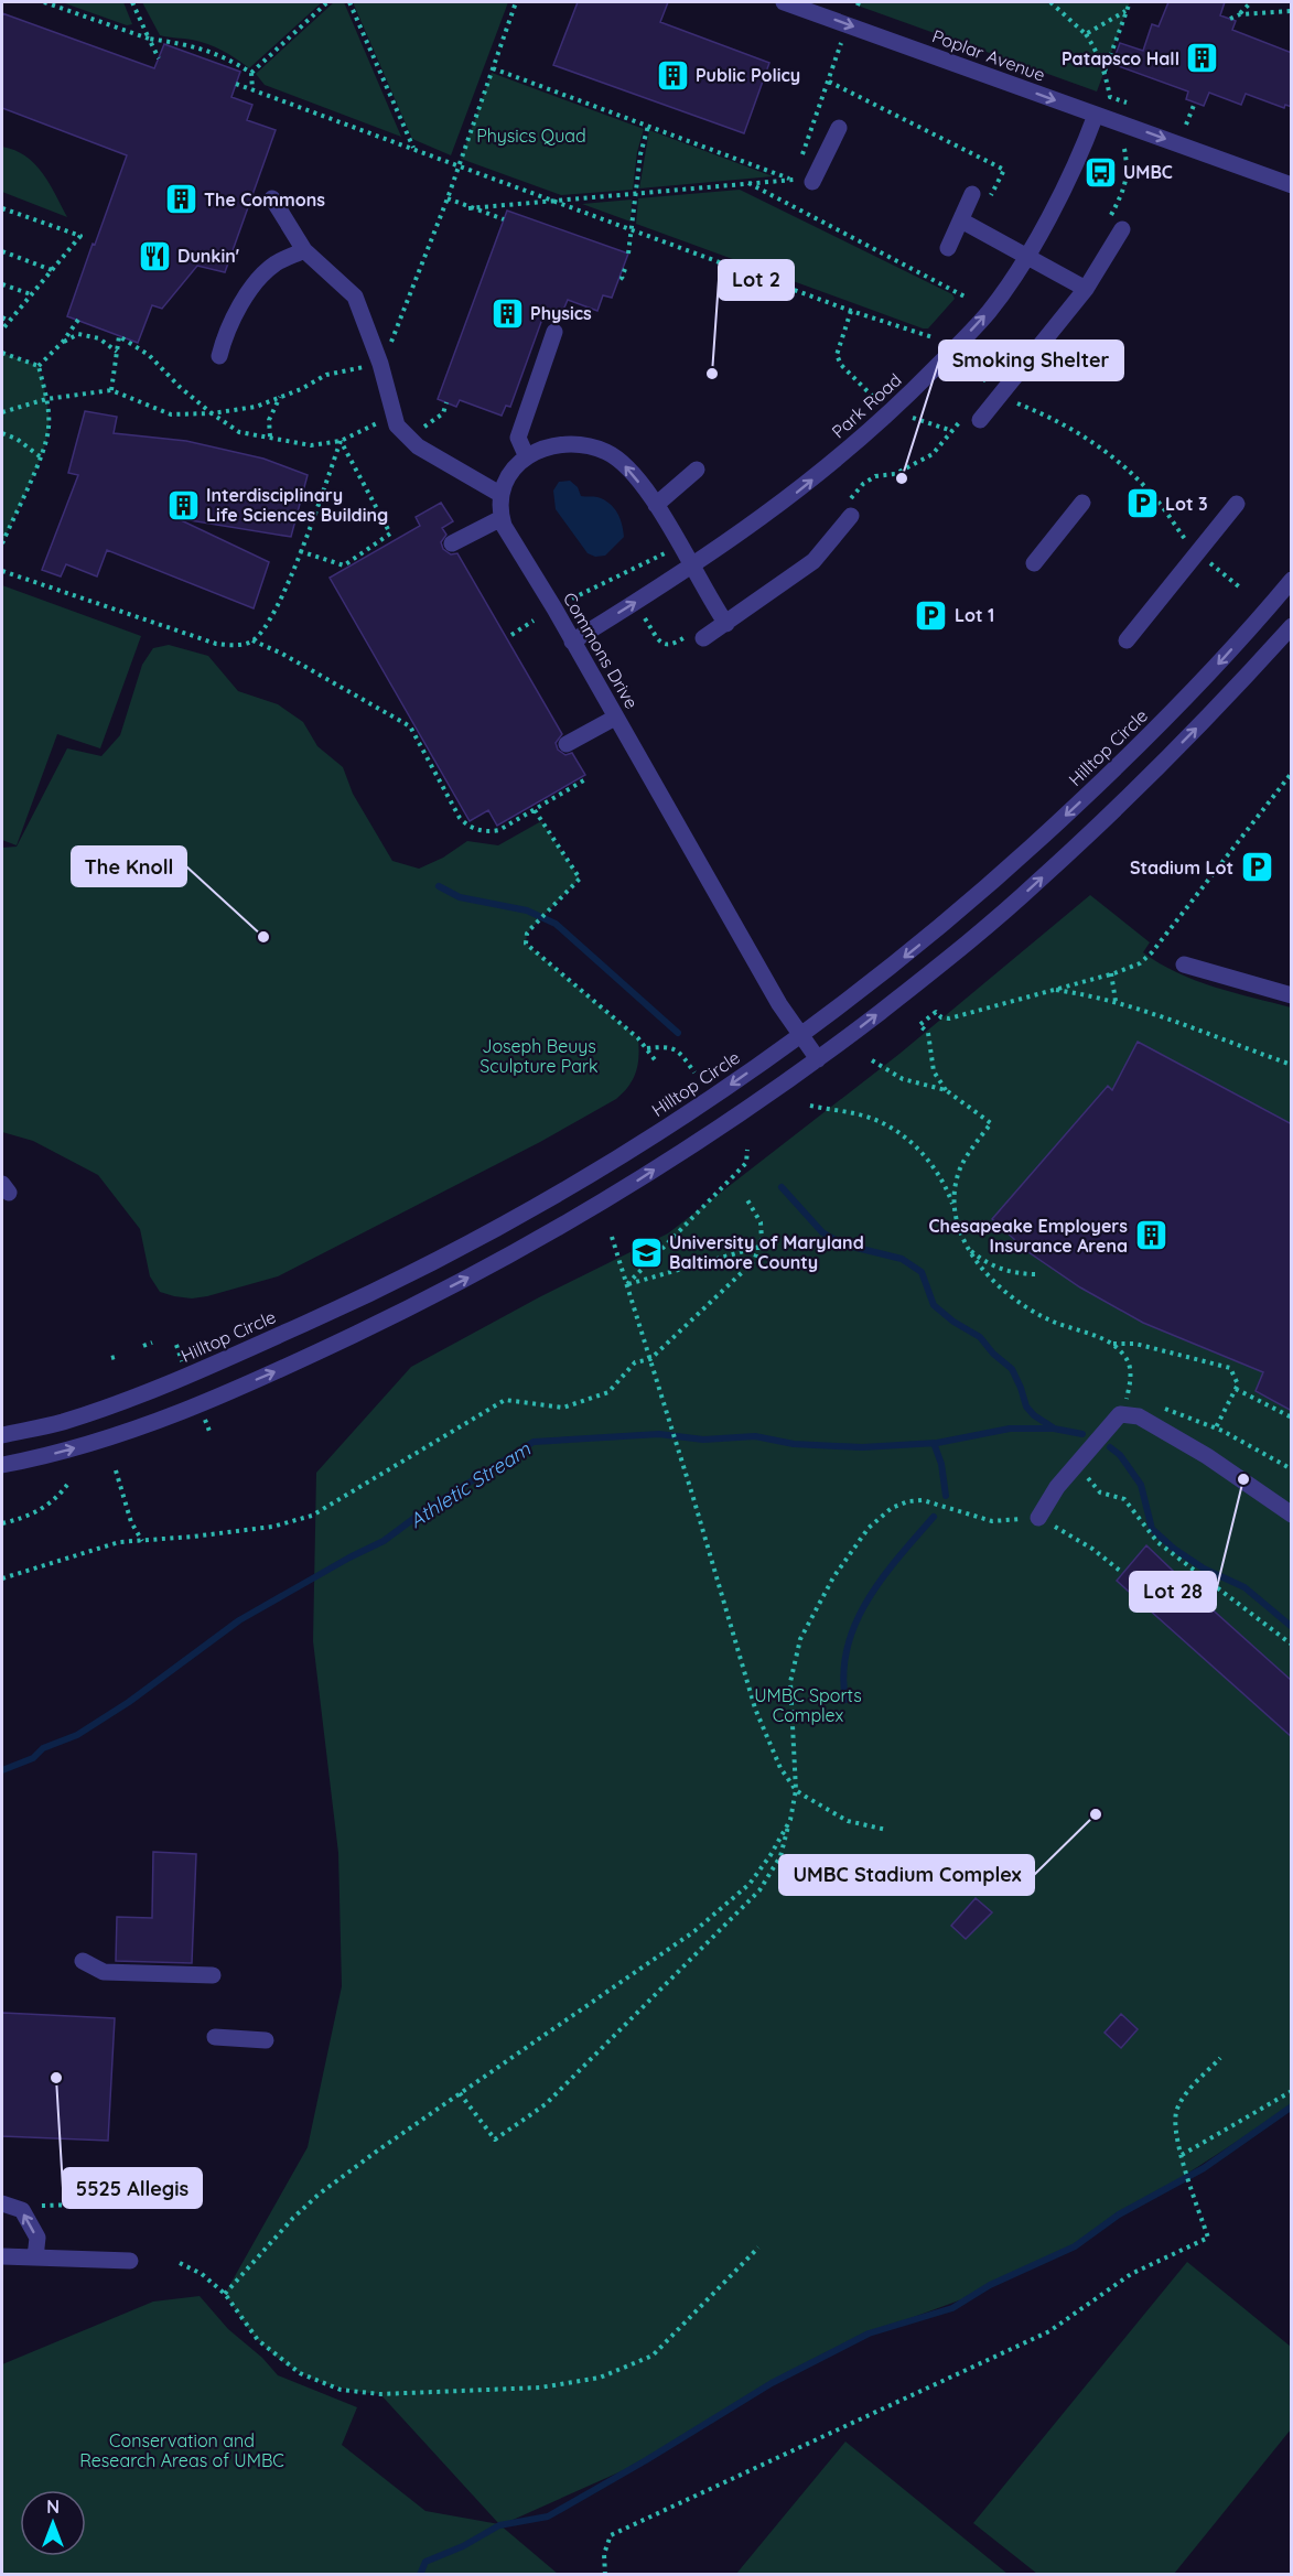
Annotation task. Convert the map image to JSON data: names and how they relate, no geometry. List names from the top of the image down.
{
  "streets": {
    "street": [
      "Poplar Avenue",
      "Park Road",
      "Commons Drive",
      "Hilltop Circle"
    ]
  },
  "crossings": [
    ["Poplar Avenue", "Park Road"],
    ["Park Road", "Commons Drive"],
    ["Commons Drive", "Hilltop Circle"]
  ],
  "one_way": ["Poplar Avenue"],
  "water": ["Athletic Stream"],
  "parks": [
    "Physics Quad",
    "Joseph Beuys Sculpture Park",
    "UMBC Sports Complex",
    "Conservation and Research Areas of UMBC"
  ],
  "places": {
    "building": [
      "Patapsco Hall",
      "Public Policy",
      "The Commons",
      "Physics",
      "Interdisciplinary Life Sciences Building",
      "Chesapeake Employers Insurance Arena"
    ],
    "bus stop": ["UMBC"],
    "restaurant": ["Dunkin'"],
    "other": [
      "Lot 2",
      "Smoking Shelter",
      "The Knoll",
      "Lot 28",
      "UMBC Stadium Complex",
      "5525 Allegis"
    ],
    "parking": ["Lot 3", "Lot 1", "Stadium Lot"],
    "school or university": ["University of Maryland Baltimore County"]
  },
  "north": "top"
}
